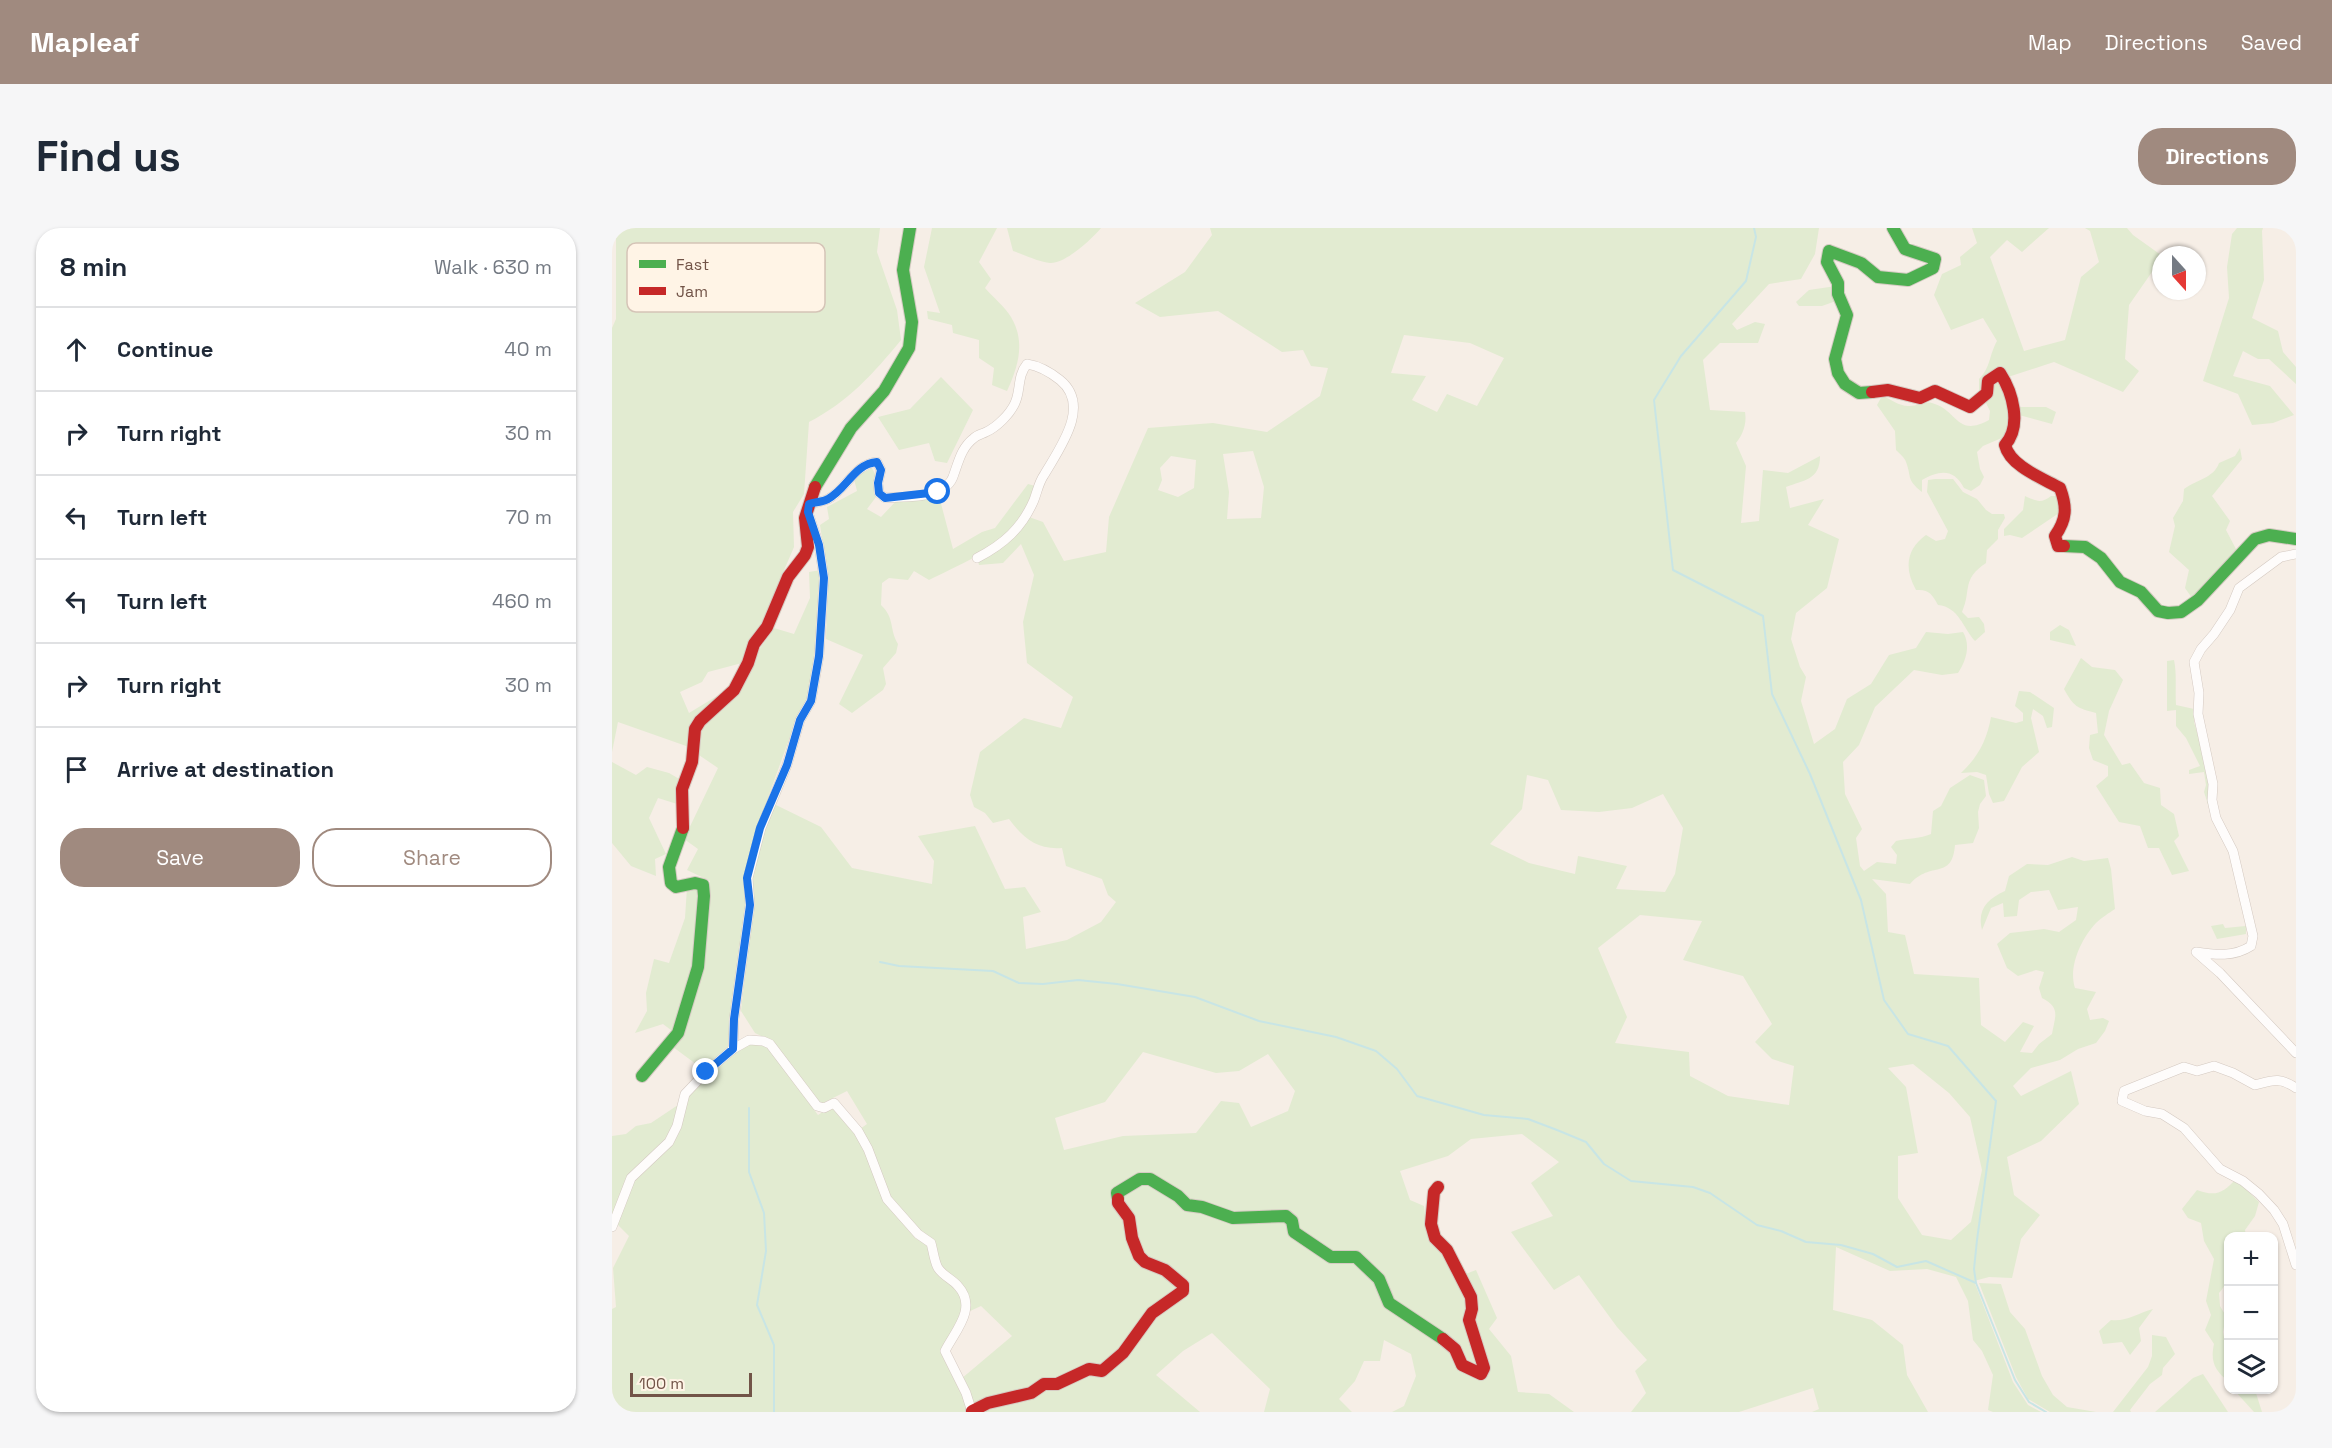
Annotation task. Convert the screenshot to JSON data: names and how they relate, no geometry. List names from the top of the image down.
{
  "legend": ["Fast", "Jam"],
  "scale_bar": "100 m",
  "north": "bottom",
  "page": {
    "header": "Mapleaf",
    "nav": ["Map", "Directions", "Saved"],
    "buttons": [
      "Directions",
      ["Save", "Share"]
    ],
    "title": "Find us",
    "heading": ["8 min", "Walk · 630 m"],
    "list": [
      ["Continue", "40 m"],
      ["Turn right", "30 m"],
      ["Turn left", "70 m"],
      ["Turn left", "460 m"],
      ["Turn right", "30 m"],
      "Arrive at destination"
    ],
    "map_buttons": ["+", "−"],
    "scale": "100 m"
  }
}
